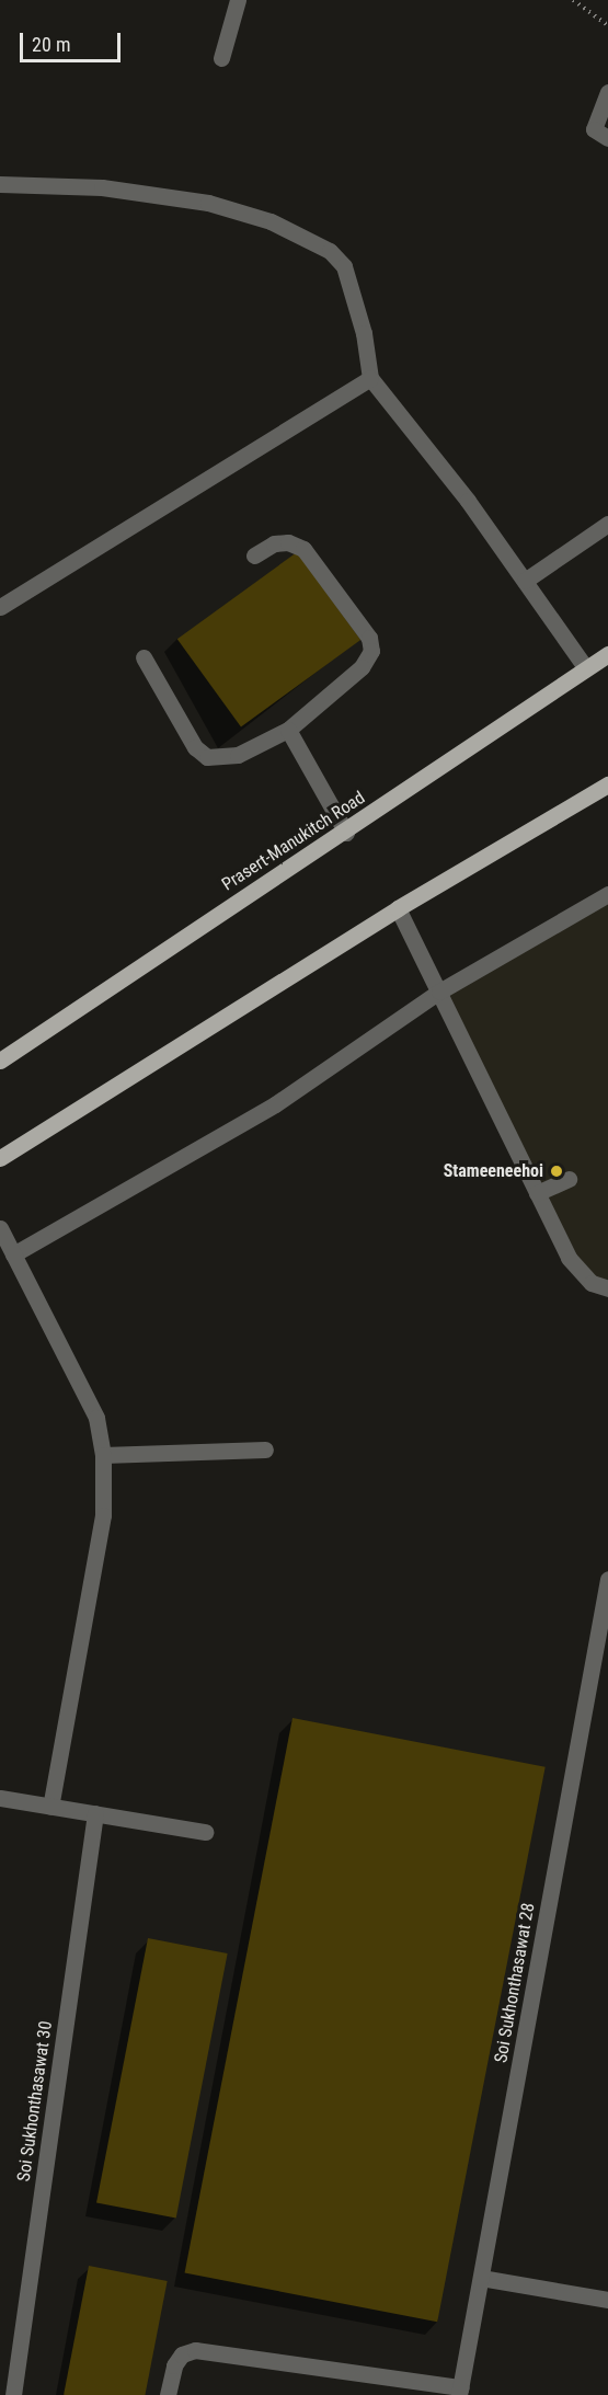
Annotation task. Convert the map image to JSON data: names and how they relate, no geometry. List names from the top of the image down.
{
  "streets": {
    "main road": ["Prasert-Manukitch Road"],
    "street": ["Soi Sukhonthasawat 28", "Soi Sukhonthasawat 30"]
  },
  "places": ["Stameeneehoi"],
  "scale_bar": "20 m"
}
